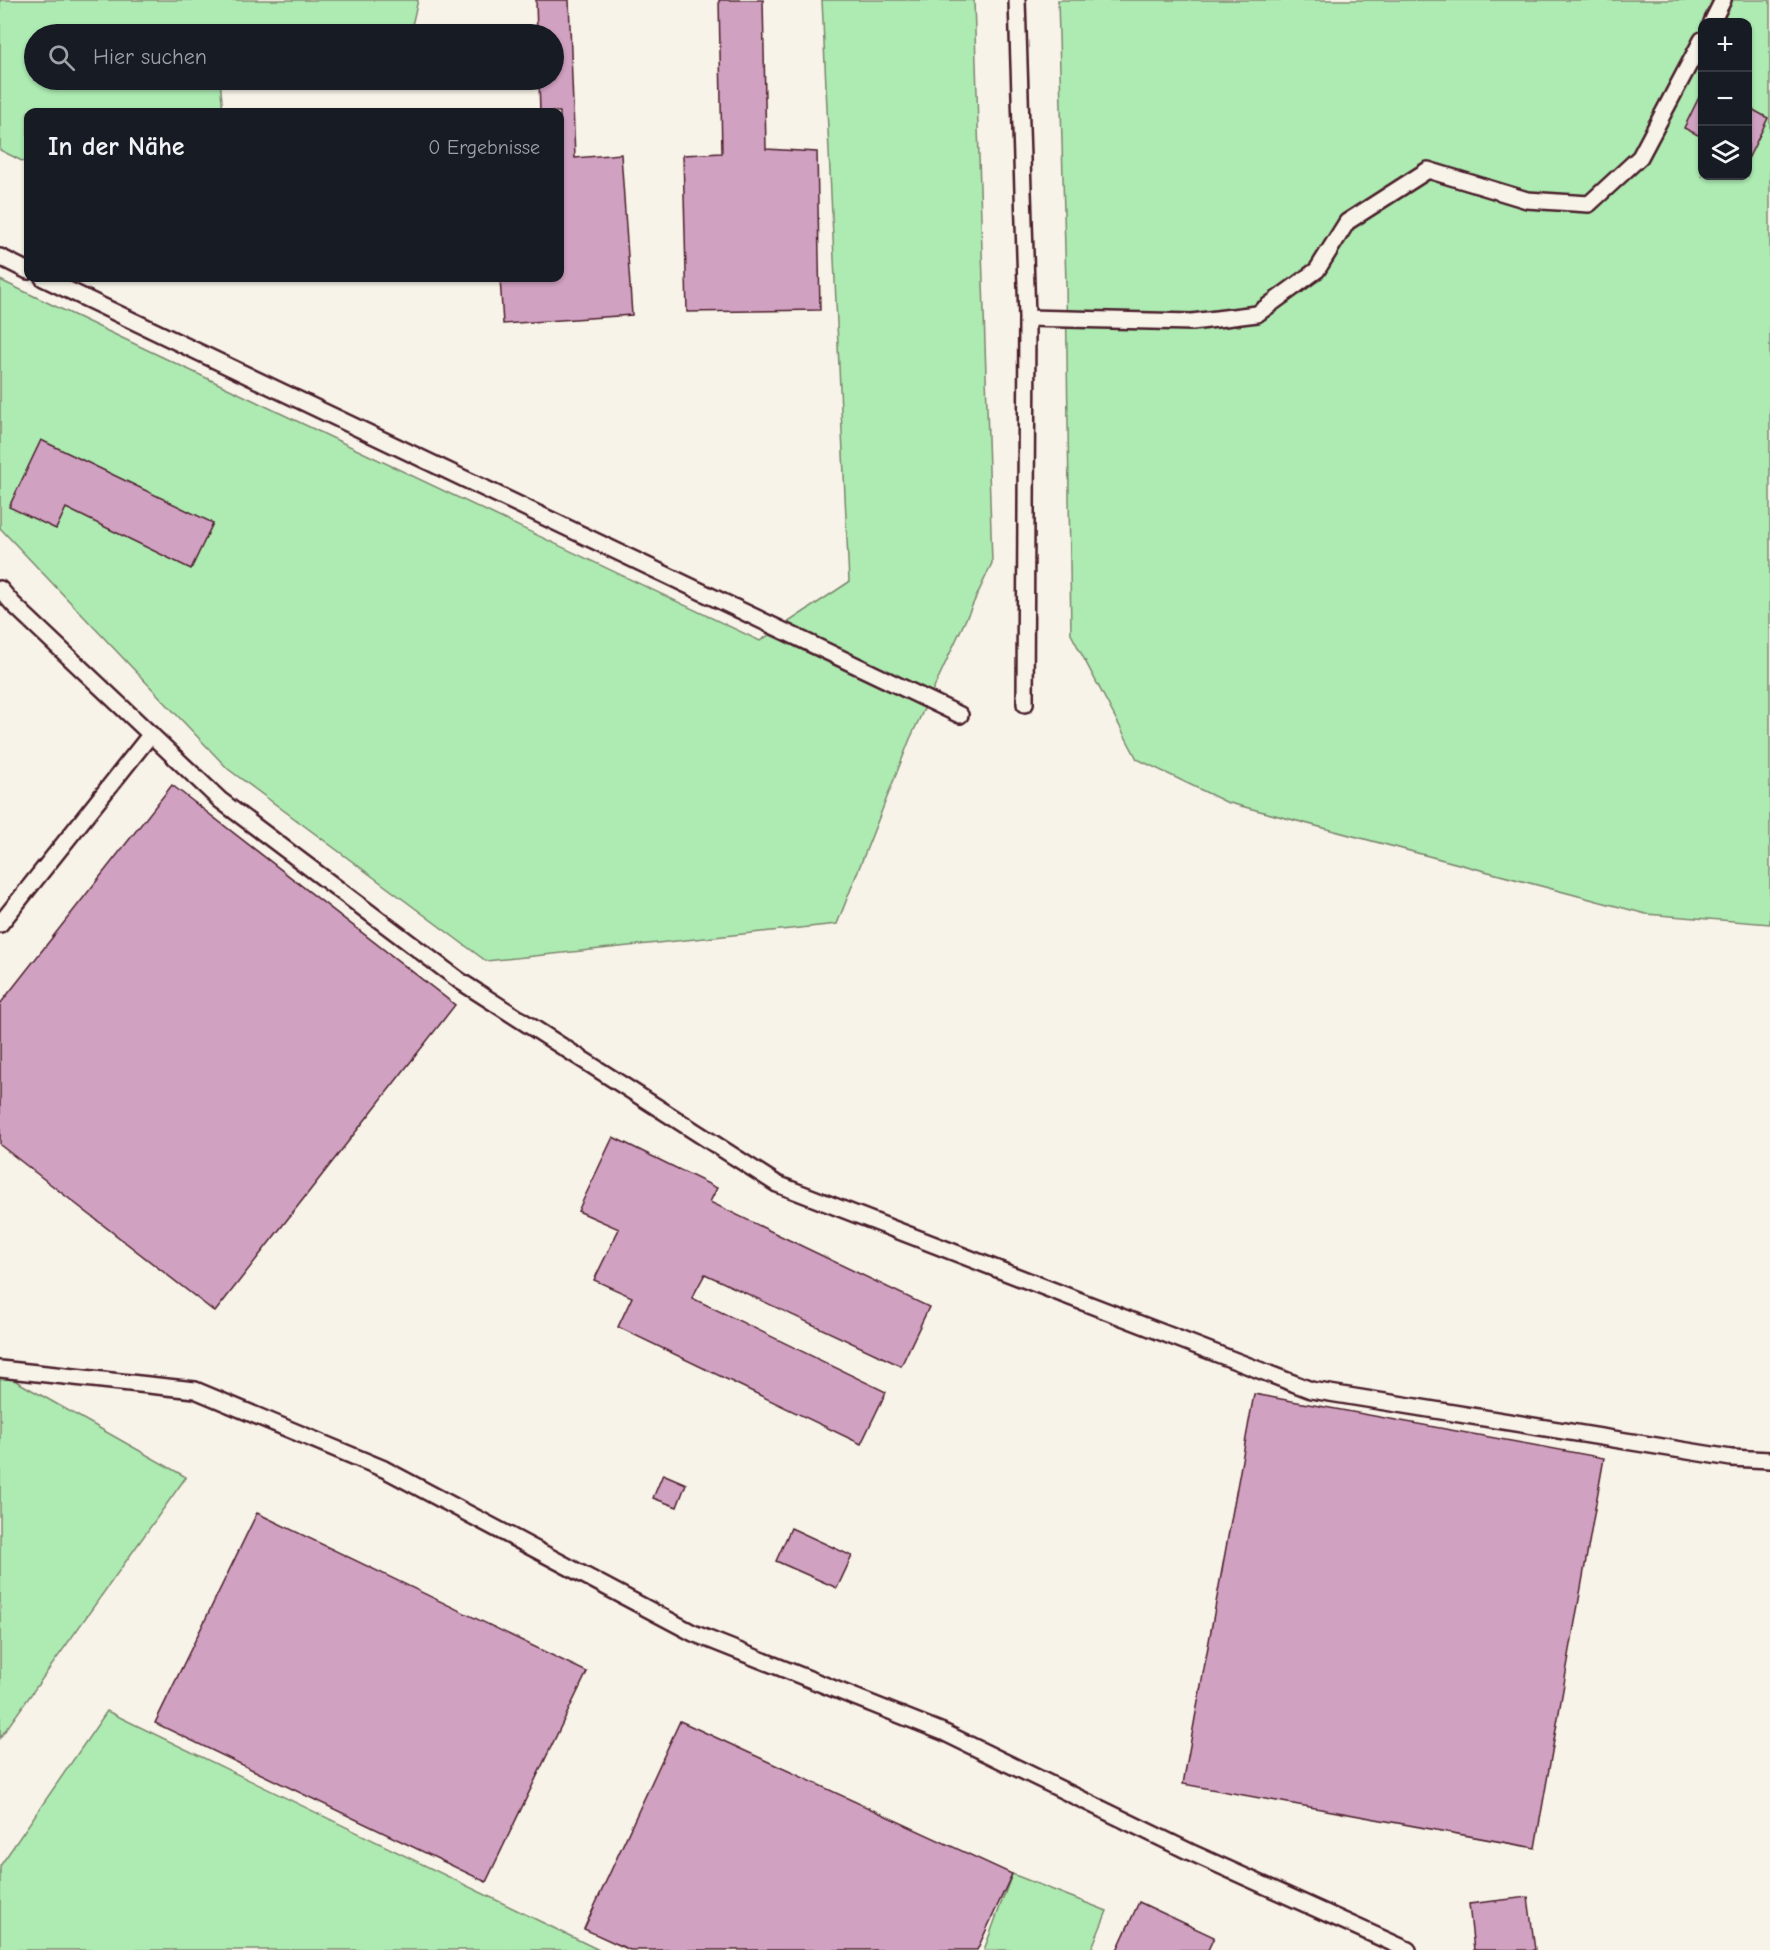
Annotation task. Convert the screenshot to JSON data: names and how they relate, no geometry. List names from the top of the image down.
{
  "page": {
    "map_buttons": ["+", "−"],
    "search": "Hier suchen",
    "heading": ["In der Nähe", "0 Ergebnisse"]
  }
}
